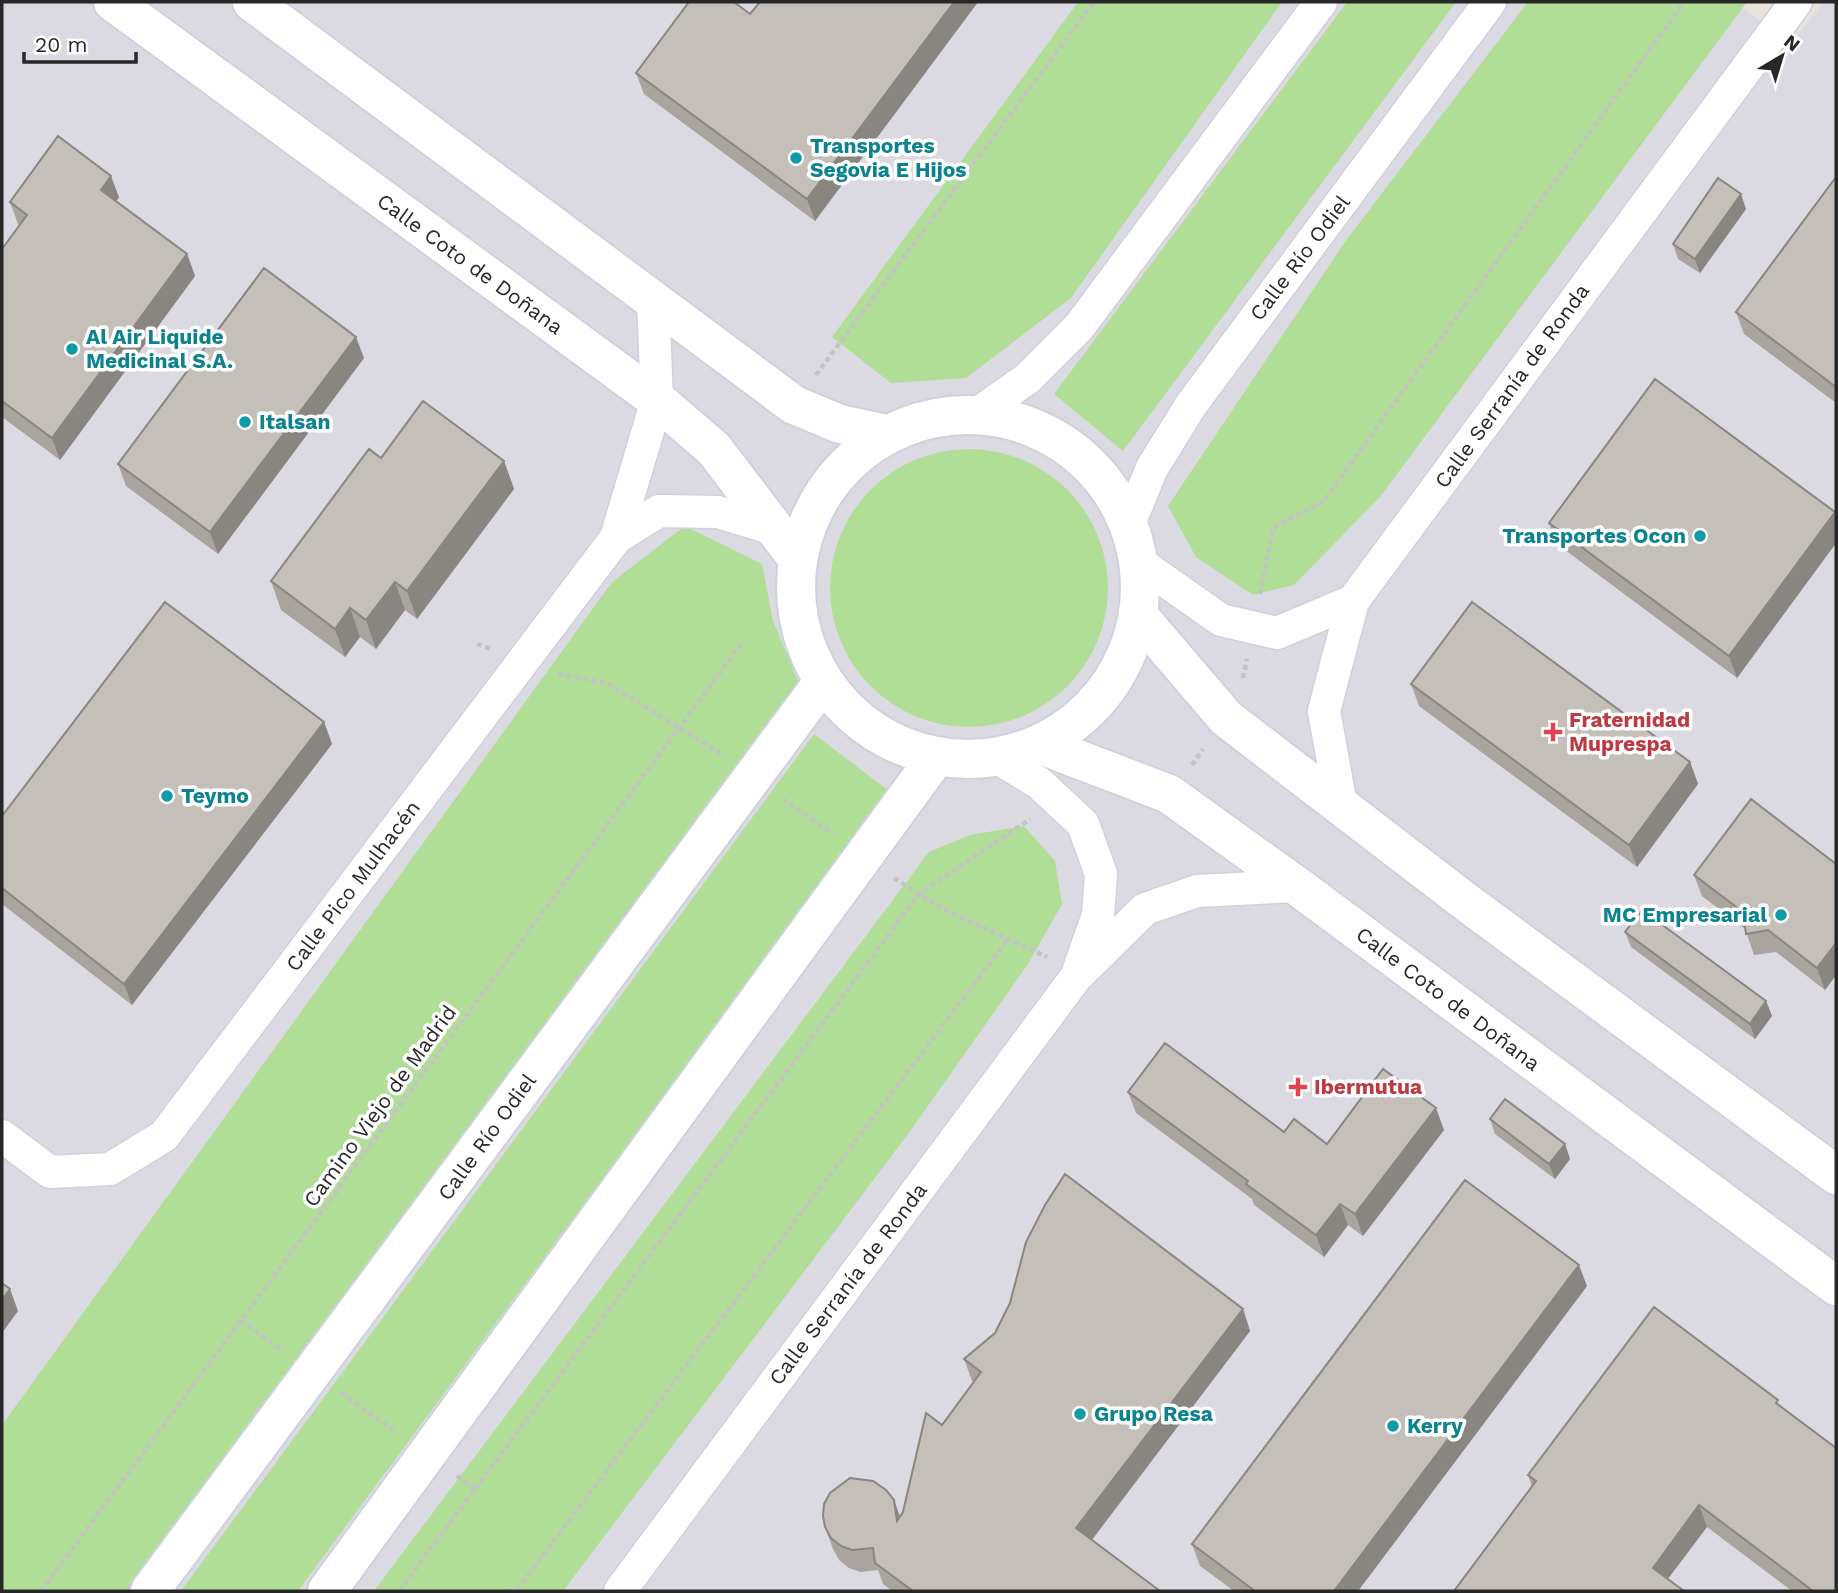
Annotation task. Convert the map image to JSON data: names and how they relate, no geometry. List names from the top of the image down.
{
  "streets": {
    "street": [
      "Calle Río Odiel",
      "Calle Coto de Doñana",
      "Calle Serranía de Ronda",
      "Calle Pico Mulhacén"
    ],
    "path": ["Camino Viejo de Madrid"]
  },
  "crossings": [
    ["Calle Coto de Doñana", "Calle Pico Mulhacén"]
  ],
  "places": {
    "other": [
      "Transportes Segovia E Hijos",
      "Al Air Liquide Medicinal S.A.",
      "Italsan",
      "Transportes Ocon",
      "Teymo",
      "MC Empresarial",
      "Grupo Resa",
      "Kerry"
    ],
    "health": ["Fraternidad Muprespa", "Ibermutua"]
  },
  "scale_bar": "20 m",
  "north": "top right"
}
